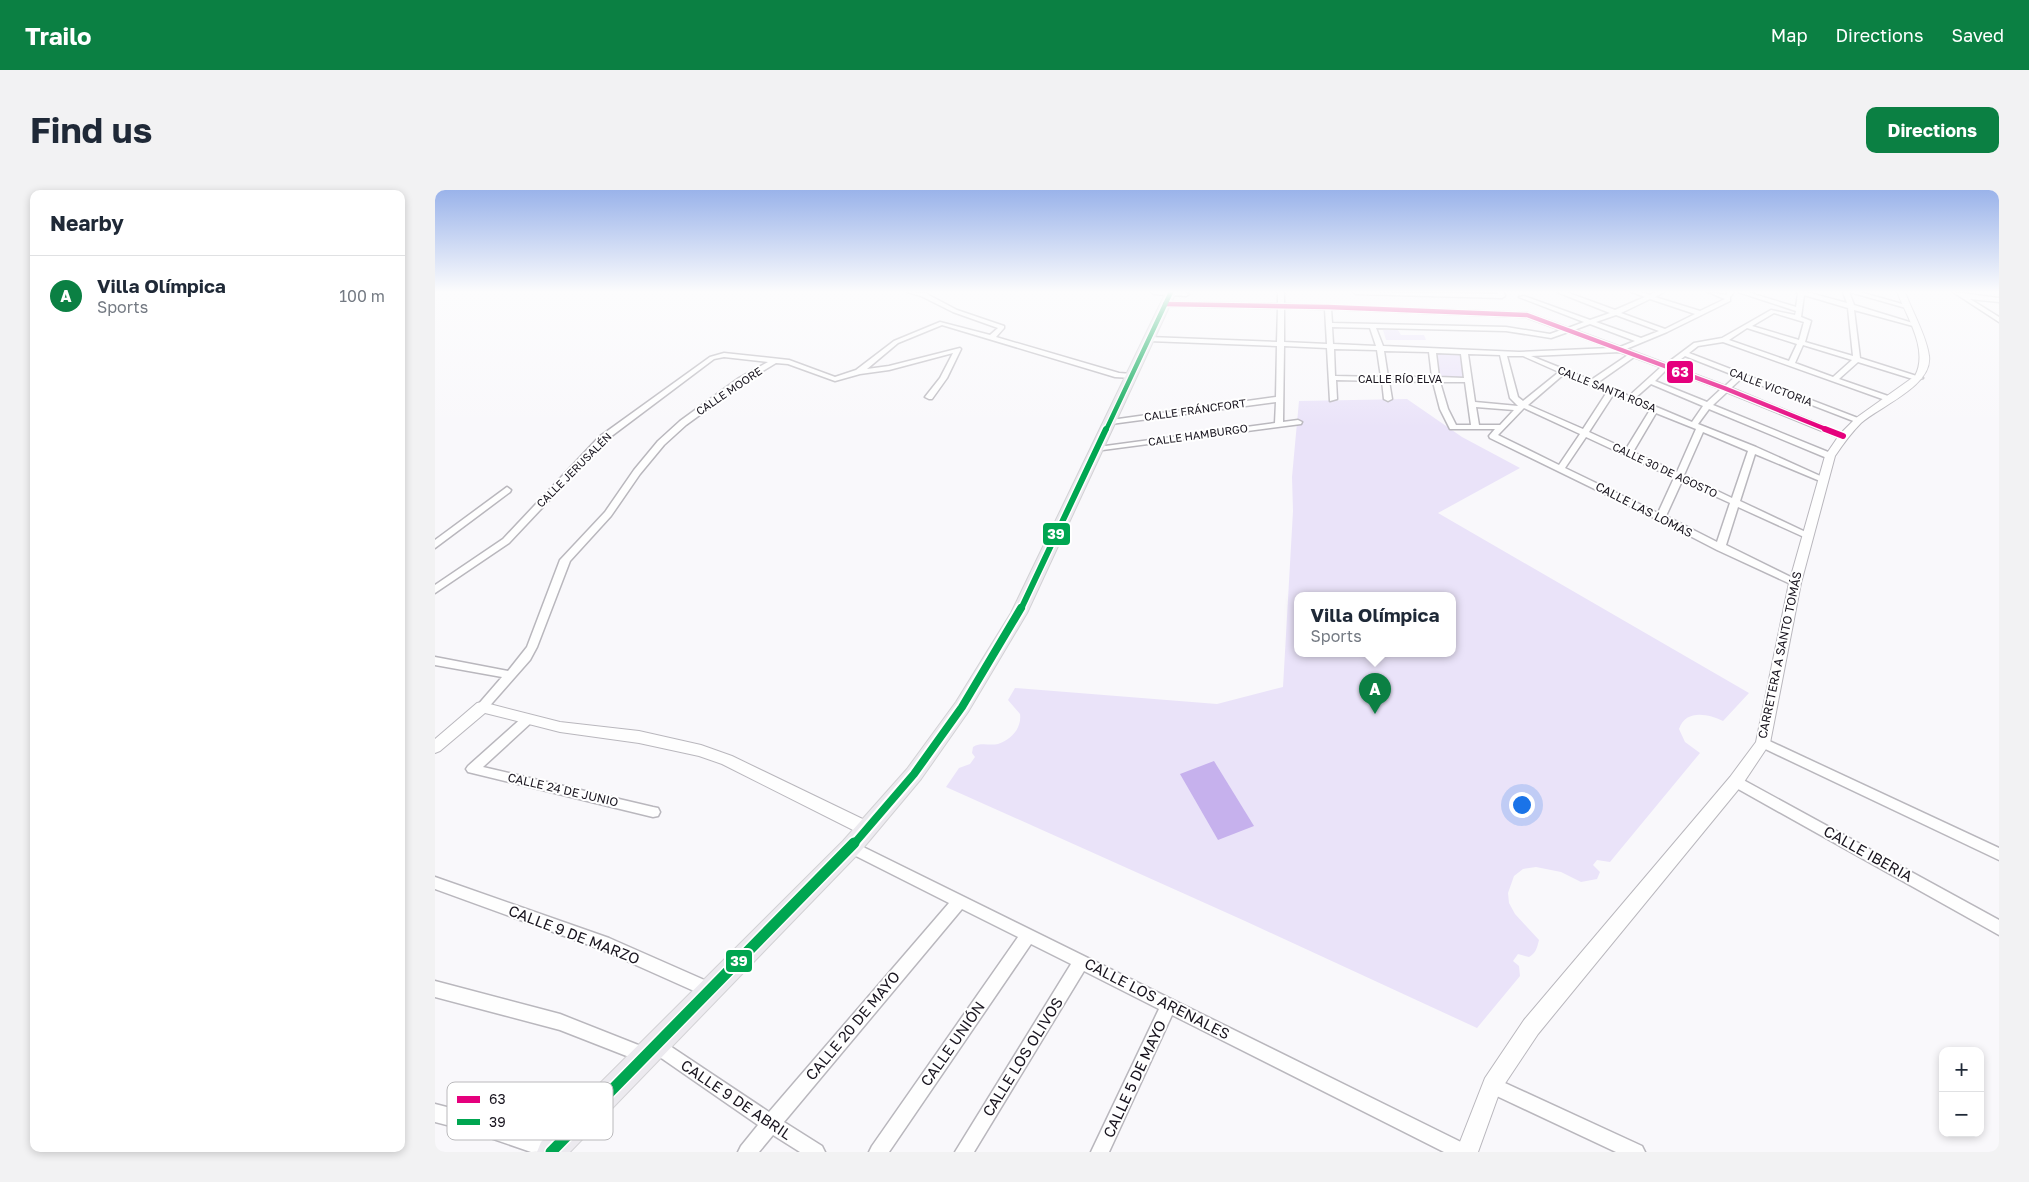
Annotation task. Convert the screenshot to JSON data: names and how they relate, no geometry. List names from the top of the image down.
{
  "streets": {
    "street": [
      "CALLE RÍO ELVA",
      "CALLE VICTORIA",
      "CALLE SANTA ROSA",
      "CALLE MOORE",
      "CALLE FRÁNCFORT",
      "CALLE HAMBURGO",
      "CALLE JERUSALÉN",
      "CALLE 30 DE AGOSTO",
      "CALLE LAS LOMAS",
      "CARRETERA A SANTO TOMÁS",
      "CALLE 24 DE JUNIO",
      "CALLE IBERIA",
      "CALLE 9 DE MARZO",
      "CALLE LOS ARENALES",
      "CALLE 20 DE MAYO",
      "CALLE UNIÓN",
      "CALLE LOS OLIVOS",
      "CALLE 5 DE MAYO",
      "CALLE 9 DE ABRIL"
    ]
  },
  "crossings": [
    ["CALLE VICTORIA", "CARRETERA A SANTO TOMÁS"],
    ["CALLE SANTA ROSA", "CARRETERA A SANTO TOMÁS"],
    ["CALLE MOORE", "CALLE JERUSALÉN"],
    ["CALLE 30 DE AGOSTO", "CARRETERA A SANTO TOMÁS"],
    ["CALLE LAS LOMAS", "CARRETERA A SANTO TOMÁS"],
    ["CARRETERA A SANTO TOMÁS", "CALLE IBERIA"],
    ["CARRETERA A SANTO TOMÁS", "CALLE LOS ARENALES"],
    ["CALLE LOS ARENALES", "CALLE 20 DE MAYO"],
    ["CALLE LOS ARENALES", "CALLE UNIÓN"],
    ["CALLE LOS ARENALES", "CALLE LOS OLIVOS"],
    ["CALLE LOS ARENALES", "CALLE 5 DE MAYO"],
    ["CALLE 20 DE MAYO", "CALLE 9 DE ABRIL"]
  ],
  "lines": ["transit line 63", "transit line 39"],
  "legend": ["63", "39"],
  "page": {
    "header": "Trailo",
    "nav": ["Map", "Directions", "Saved"],
    "buttons": "Directions",
    "title": "Find us",
    "heading": "Nearby",
    "list": [
      {
        "mark": "A",
        "name": "Villa Olímpica",
        "note": "Sports",
        "value": "100 m"
      }
    ],
    "popup": ["Villa Olímpica", "Sports"],
    "pins": "A",
    "map_buttons": ["+", "−"]
  }
}
